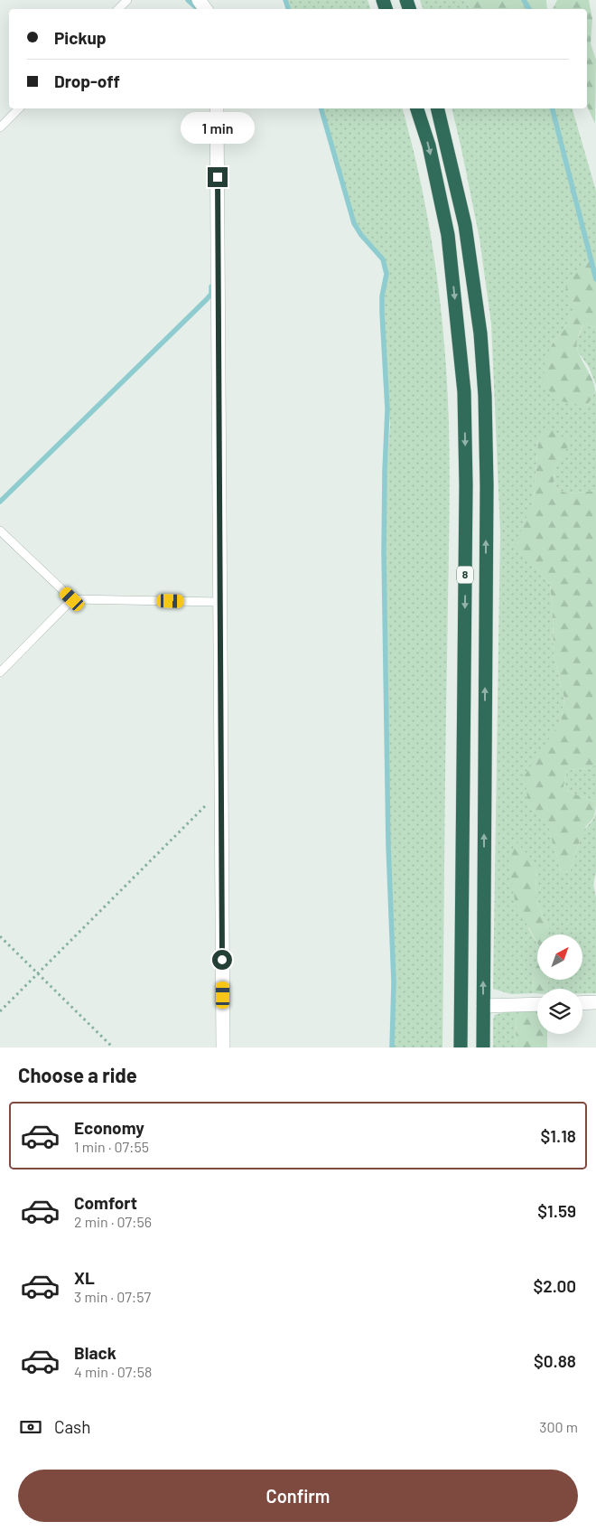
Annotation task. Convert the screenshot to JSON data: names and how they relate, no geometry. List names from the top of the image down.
{
  "streets": {
    "highway": ["8"]
  },
  "north": "top right",
  "page": {
    "banner": ["Pickup", "Drop-off"],
    "bubble": "1 min",
    "heading": "Choose a ride",
    "list": [
      {
        "name": "Economy",
        "note": "1 min · 07:55",
        "value": "$1.18"
      },
      {
        "name": "Comfort",
        "note": "2 min · 07:56",
        "value": "$1.59"
      },
      {
        "name": "XL",
        "note": "3 min · 07:57",
        "value": "$2.00"
      },
      {
        "name": "Black",
        "note": "4 min · 07:58",
        "value": "$0.88"
      }
    ],
    "pay": ["Cash", "300 m"],
    "buttons": "Confirm"
  }
}
